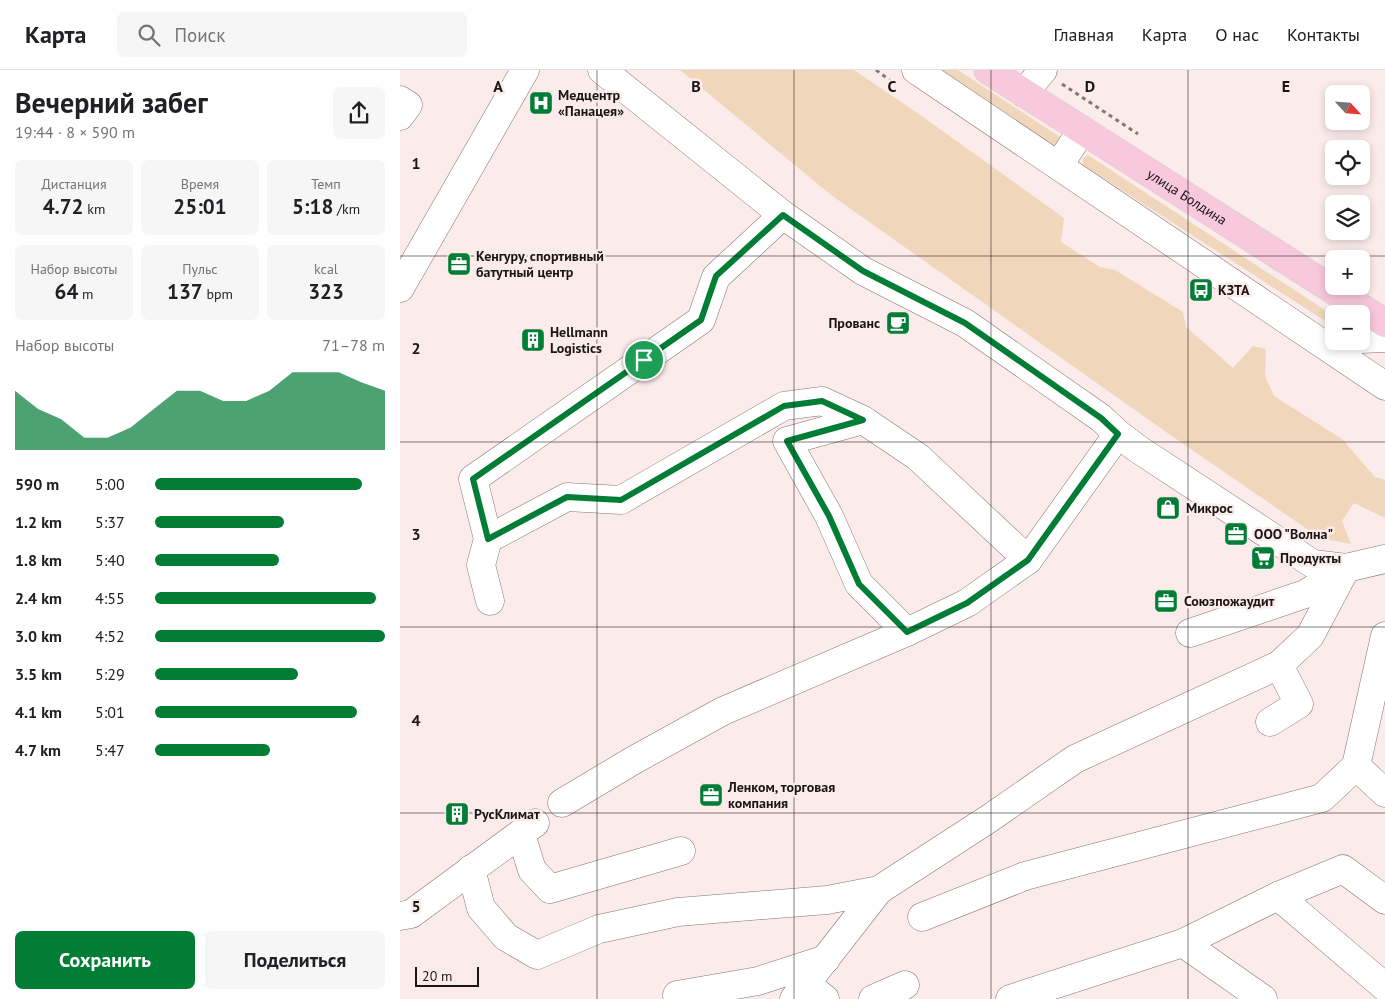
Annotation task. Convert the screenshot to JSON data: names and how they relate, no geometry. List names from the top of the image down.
{
  "streets": {
    "main road": ["улица Болдина"]
  },
  "places": {
    "hospital": ["Медцентр «Панацея»"],
    "office": [
      "Кенгуру, спортивный батутный центр",
      "ООО \"Волна\"",
      "Союзпожаудит",
      "Ленком, торговая компания"
    ],
    "bus stop": ["КЗТА"],
    "cafe": ["Прованс"],
    "building": ["Hellmann Logistics", "РусКлимат"],
    "shop": ["Микрос"],
    "supermarket": ["Продукты"]
  },
  "scale_bar": "20 m",
  "north": "bottom right",
  "page": {
    "header": "Карта",
    "search": "Поиск",
    "nav": [
      "Главная",
      "Карта",
      "О нас",
      "Контакты"
    ],
    "heading": ["Вечерний забег", "19:44 · 8 × 590 m"],
    "map_buttons": ["+", "−"],
    "stats": [
      ["Дистанция", "4.72 km"],
      ["Время", "25:01"],
      ["Темп", "5:18 /km"],
      ["Набор высоты", "64 m"],
      ["Пульс", "137 bpm"],
      ["kcal", "323"]
    ],
    "chart": ["Набор высоты", "71–78 m"],
    "list": [
      {
        "name": "590 m",
        "note": "5:00"
      },
      {
        "name": "1.2 km",
        "note": "5:37"
      },
      {
        "name": "1.8 km",
        "note": "5:40"
      },
      {
        "name": "2.4 km",
        "note": "4:55"
      },
      {
        "name": "3.0 km",
        "note": "4:52"
      },
      {
        "name": "3.5 km",
        "note": "5:29"
      },
      {
        "name": "4.1 km",
        "note": "5:01"
      },
      {
        "name": "4.7 km",
        "note": "5:47"
      }
    ],
    "buttons": ["Сохранить", "Поделиться"],
    "scale": "20 m"
  },
  "grid": {
    "columns": [
      "A",
      "B",
      "C",
      "D",
      "E"
    ],
    "rows": [
      "1",
      "2",
      "3",
      "4",
      "5"
    ]
  }
}
